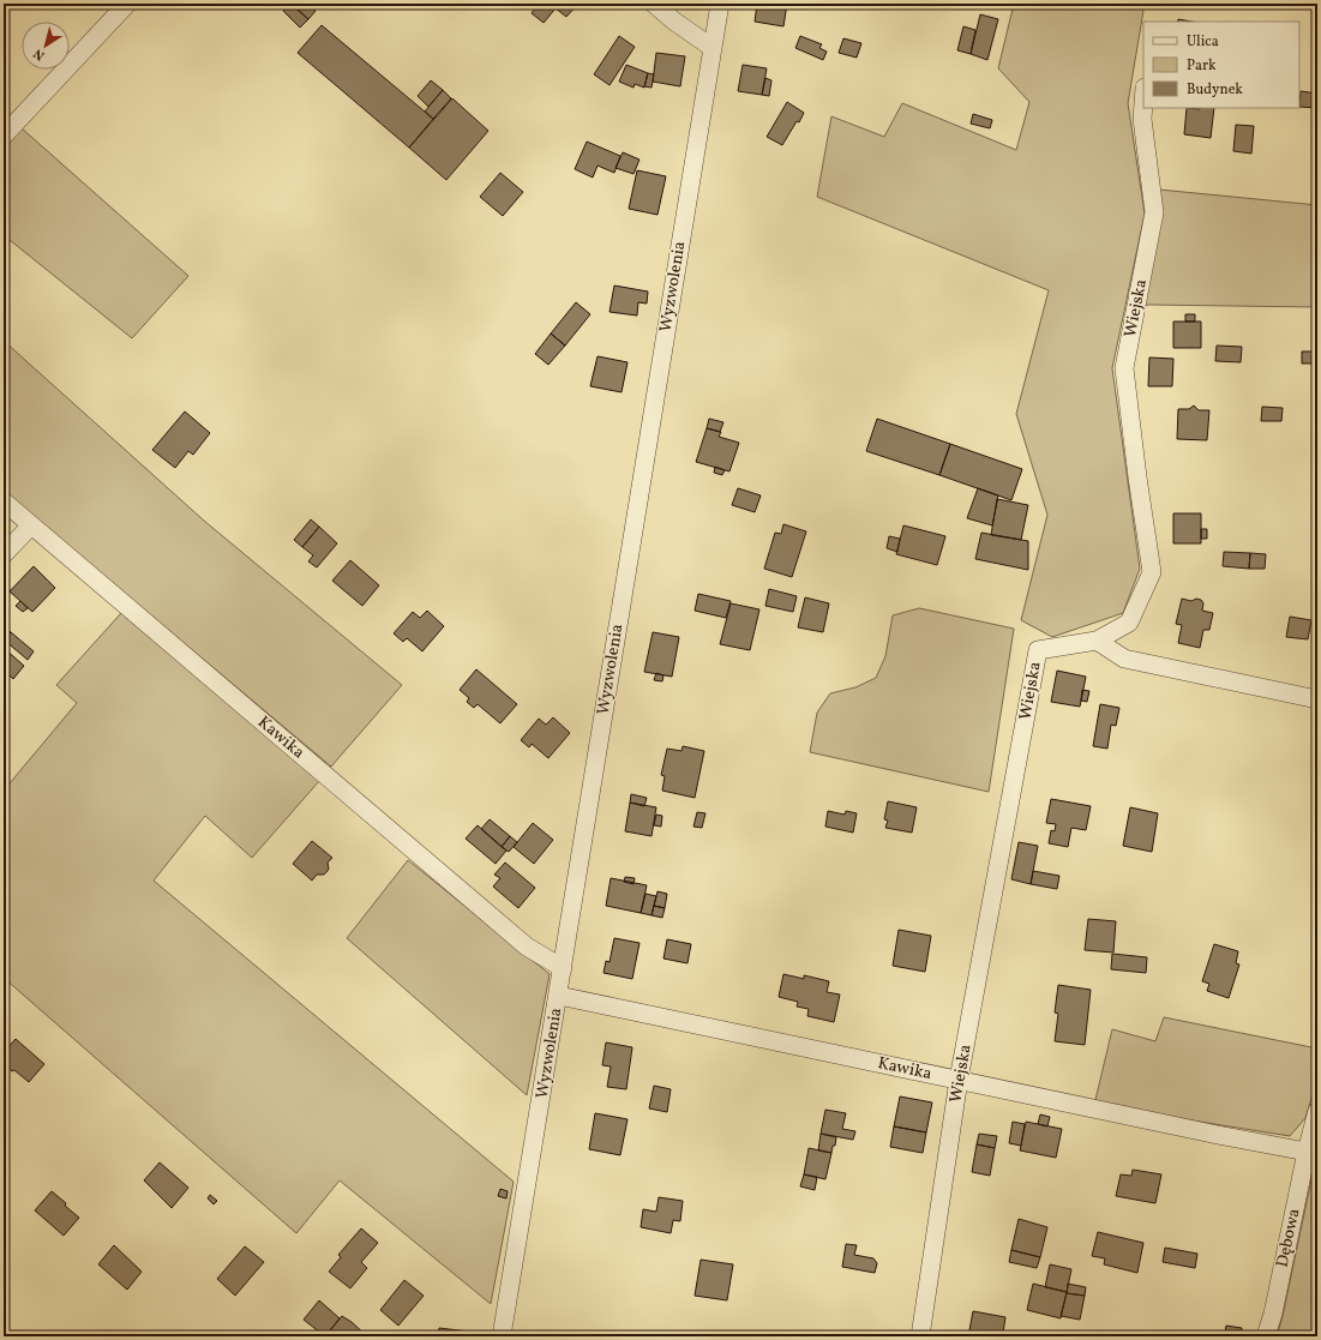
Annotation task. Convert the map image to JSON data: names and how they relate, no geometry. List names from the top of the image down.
{
  "streets": {
    "street": [
      "Wyzwolenia",
      "Wiejska",
      "Kawika",
      "Dębowa"
    ]
  },
  "crossings": [
    ["Wyzwolenia", "Kawika"],
    ["Wiejska", "Kawika"],
    ["Kawika", "Dębowa"]
  ],
  "legend": ["Ulica", "Park", "Budynek"],
  "north": "bottom left"
}
